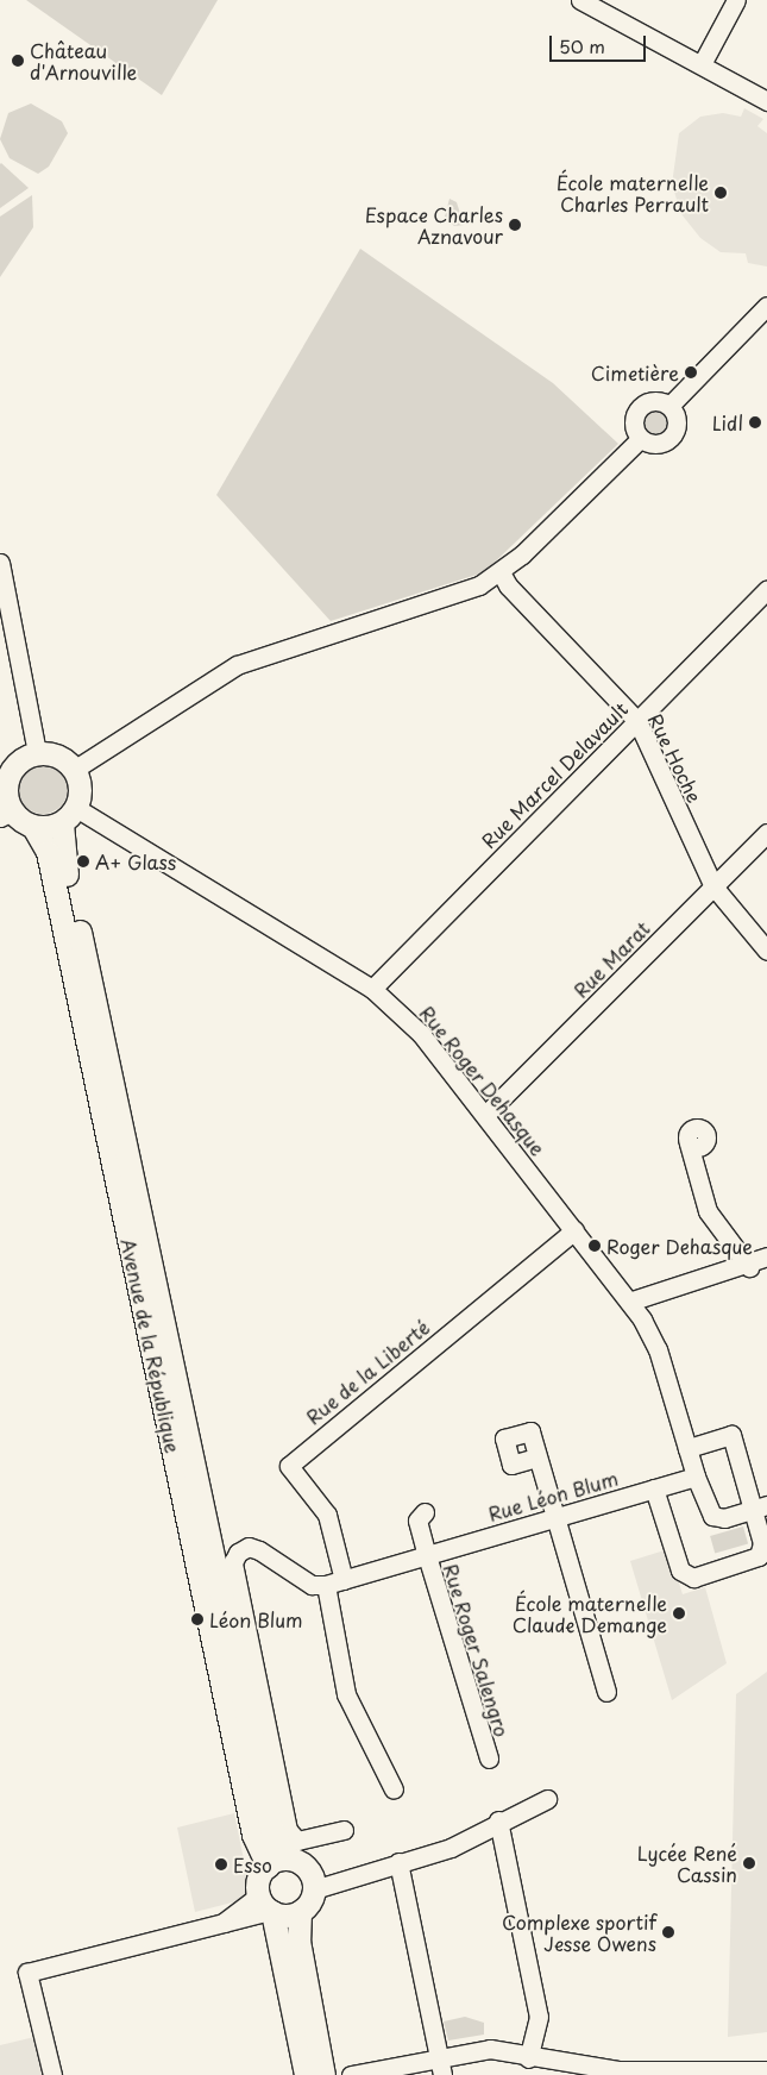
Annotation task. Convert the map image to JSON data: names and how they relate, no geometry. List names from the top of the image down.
{
  "streets": {
    "main road": ["Avenue de la République"],
    "street": [
      "Rue Hoche",
      "Rue Marcel Delavault",
      "Rue Marat",
      "Rue Roger Dehasque",
      "Rue de la Liberté",
      "Rue Léon Blum",
      "Rue Roger Salengro"
    ]
  },
  "crossings": [
    ["Rue Hoche", "Rue Marcel Delavault"],
    ["Rue Hoche", "Rue Marat"],
    ["Rue Marcel Delavault", "Rue Roger Dehasque"],
    ["Rue Marat", "Rue Roger Dehasque"],
    ["Rue Roger Dehasque", "Avenue de la République"],
    ["Rue Roger Dehasque", "Rue de la Liberté"],
    ["Rue Roger Dehasque", "Rue Léon Blum"],
    ["Rue de la Liberté", "Rue Léon Blum"],
    ["Rue Léon Blum", "Rue Roger Salengro"]
  ],
  "places": [
    "Château d'Arnouville",
    "École maternelle Charles Perrault",
    "Espace Charles Aznavour",
    "Cimetière",
    "Lidl",
    "A+ Glass",
    "Roger Dehasque",
    "École maternelle Claude Demange",
    "Léon Blum",
    "Lycée René Cassin",
    "Esso",
    "Complexe sportif Jesse Owens"
  ],
  "scale_bar": "50 m"
}
